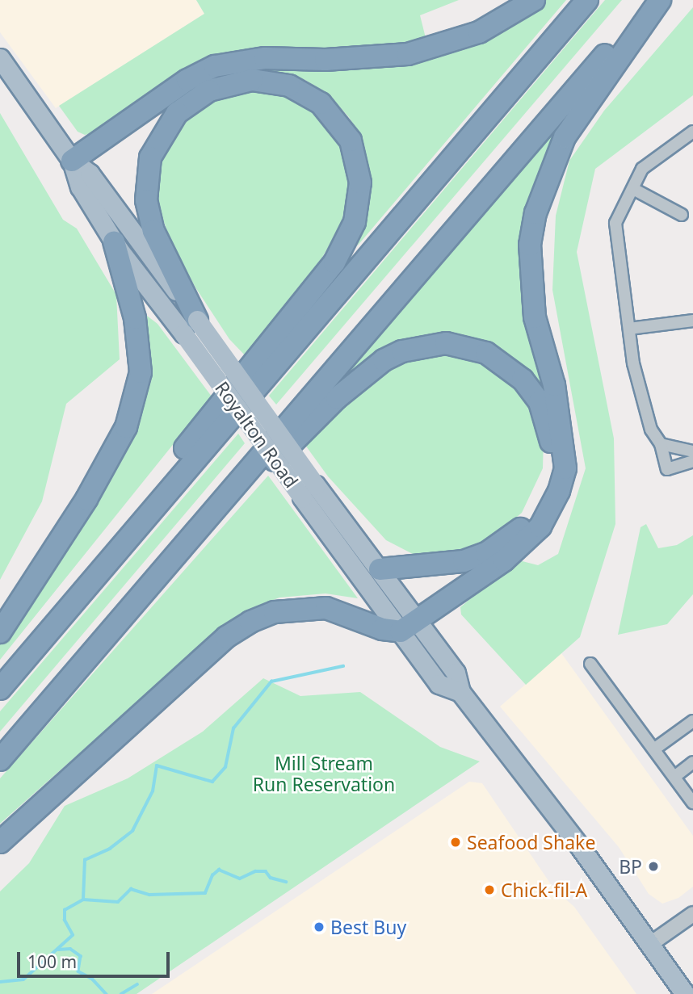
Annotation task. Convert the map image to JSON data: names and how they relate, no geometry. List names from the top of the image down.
{
  "streets": {
    "main road": ["Royalton Road"]
  },
  "parks": ["Mill Stream Run Reservation"],
  "places": [
    "Seafood Shake",
    "BP",
    "Chick-fil-A",
    "Best Buy"
  ],
  "scale_bar": "100 m"
}
